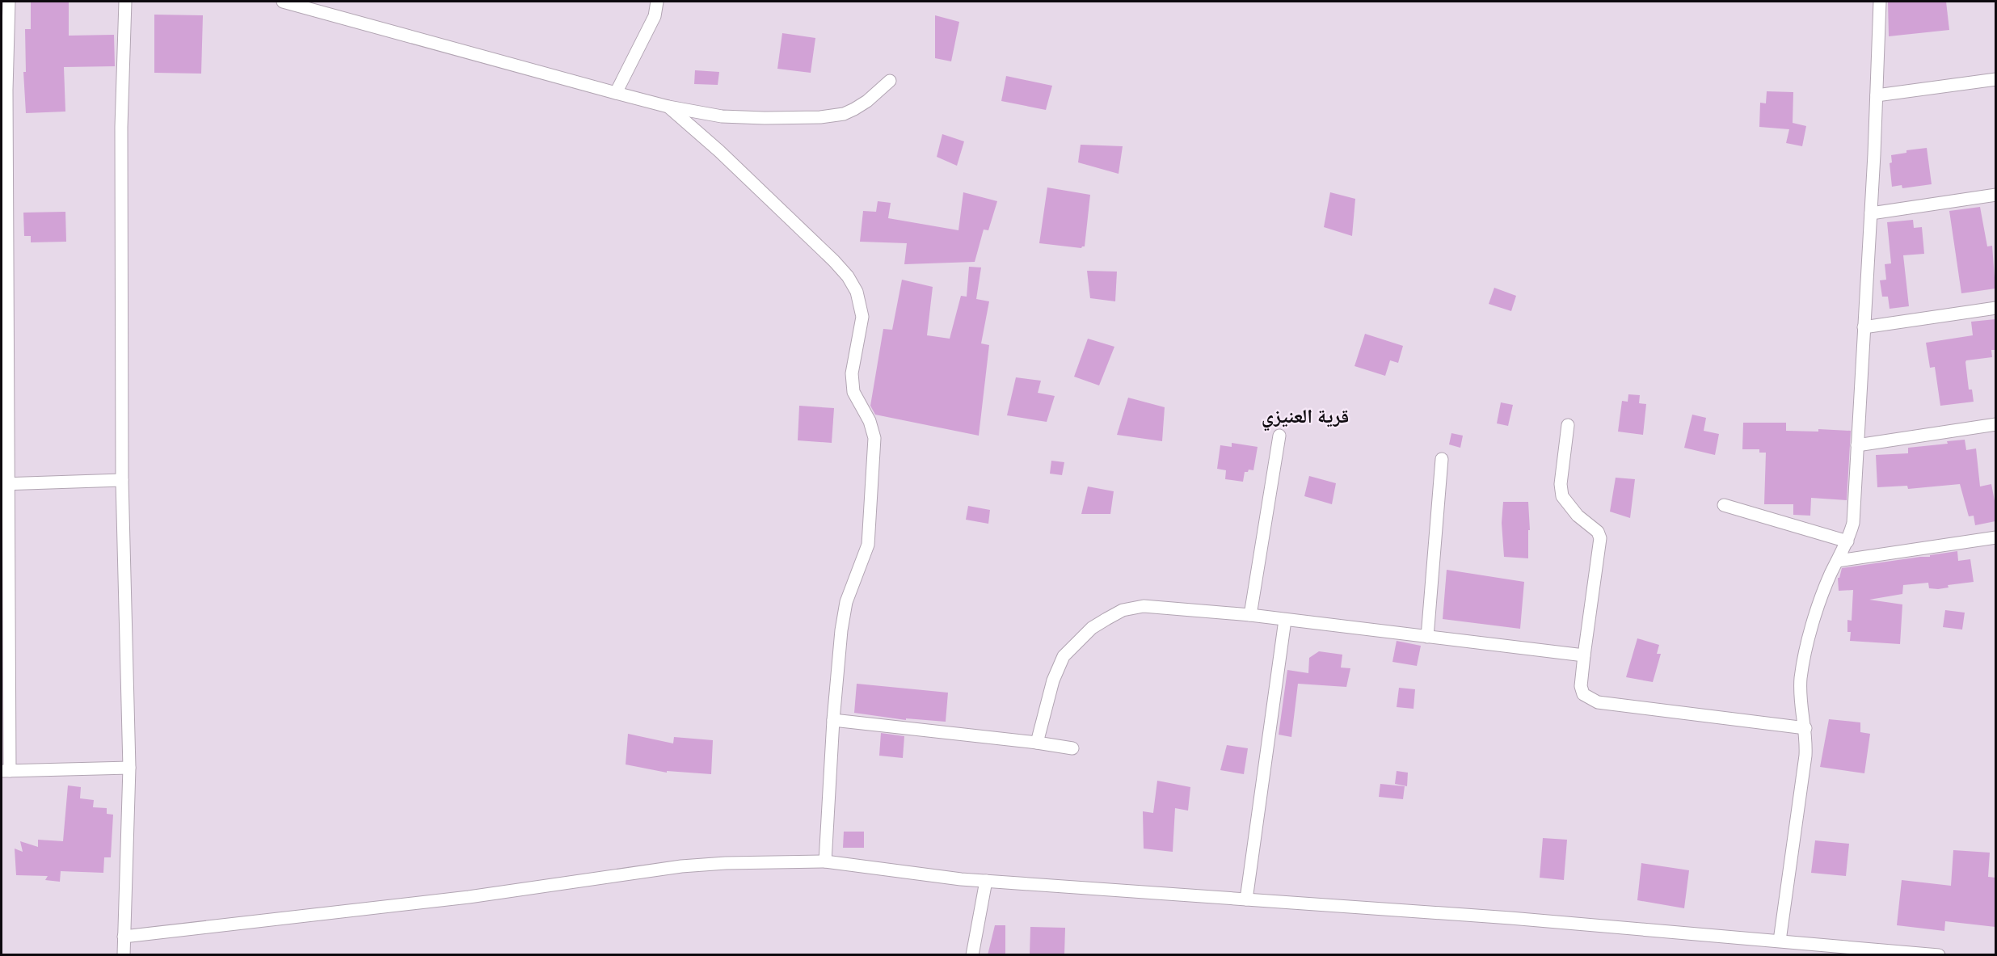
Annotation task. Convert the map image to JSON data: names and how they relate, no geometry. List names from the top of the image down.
{
  "districts": ["قرية العنيزي"]
}
